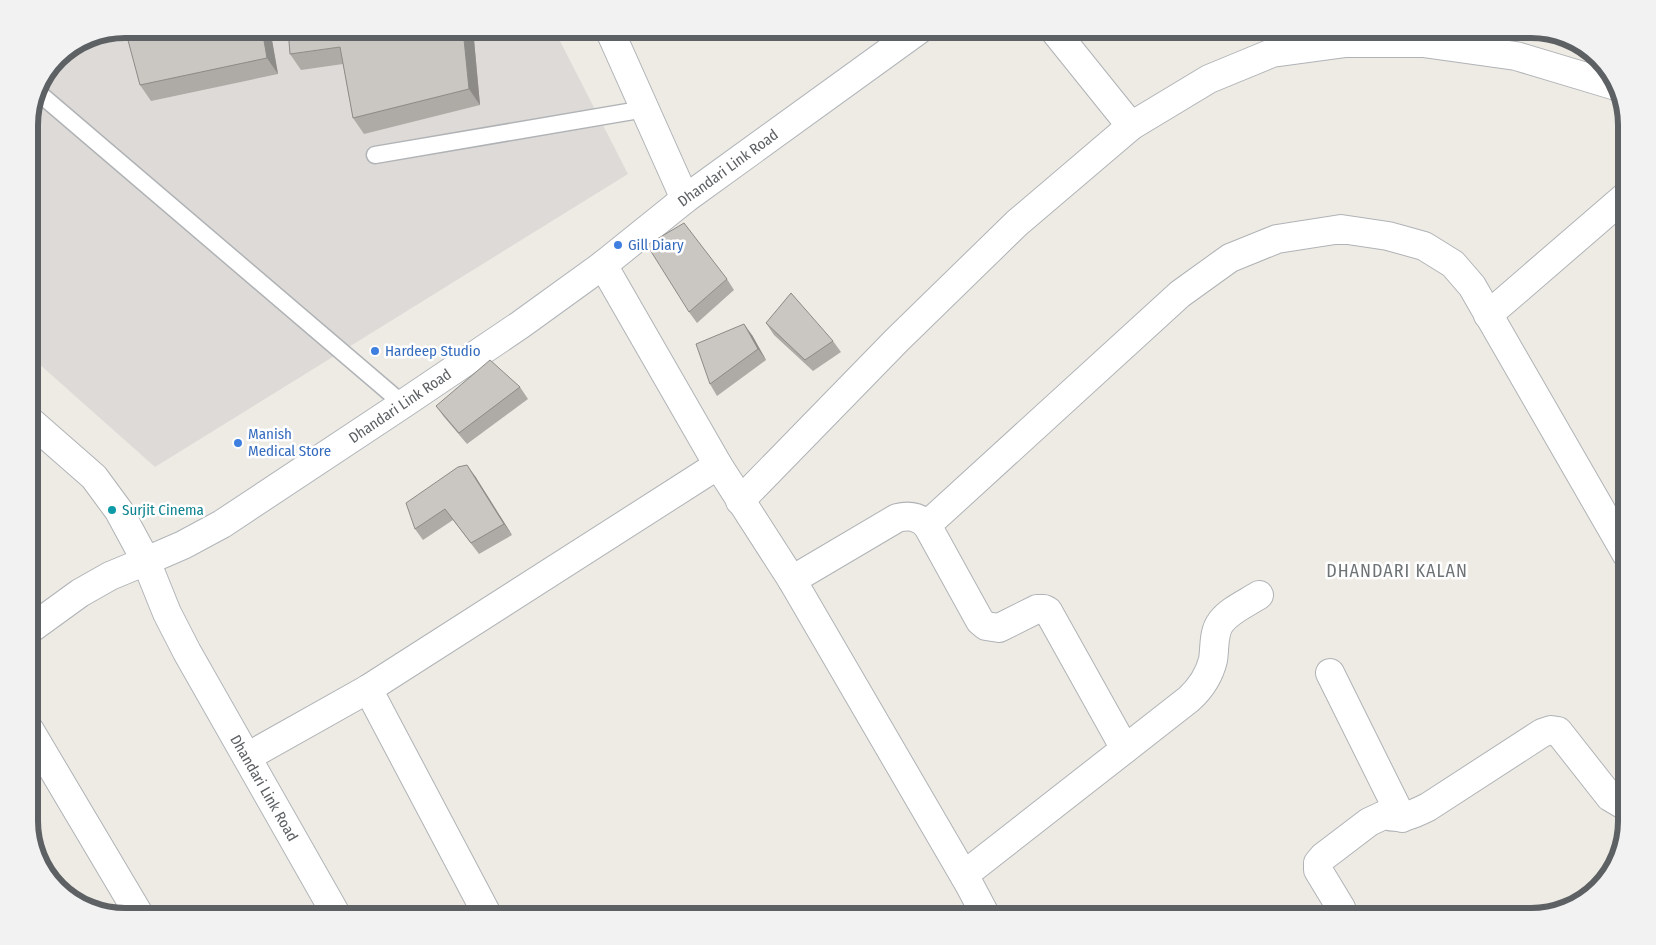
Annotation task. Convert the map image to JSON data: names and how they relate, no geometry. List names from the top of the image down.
{
  "streets": {
    "street": ["Dhandari Link Road"]
  },
  "districts": ["DHANDARI KALAN"],
  "places": [
    "Gill Diary",
    "Hardeep Studio",
    "Manish Medical Store",
    "Surjit Cinema"
  ]
}
